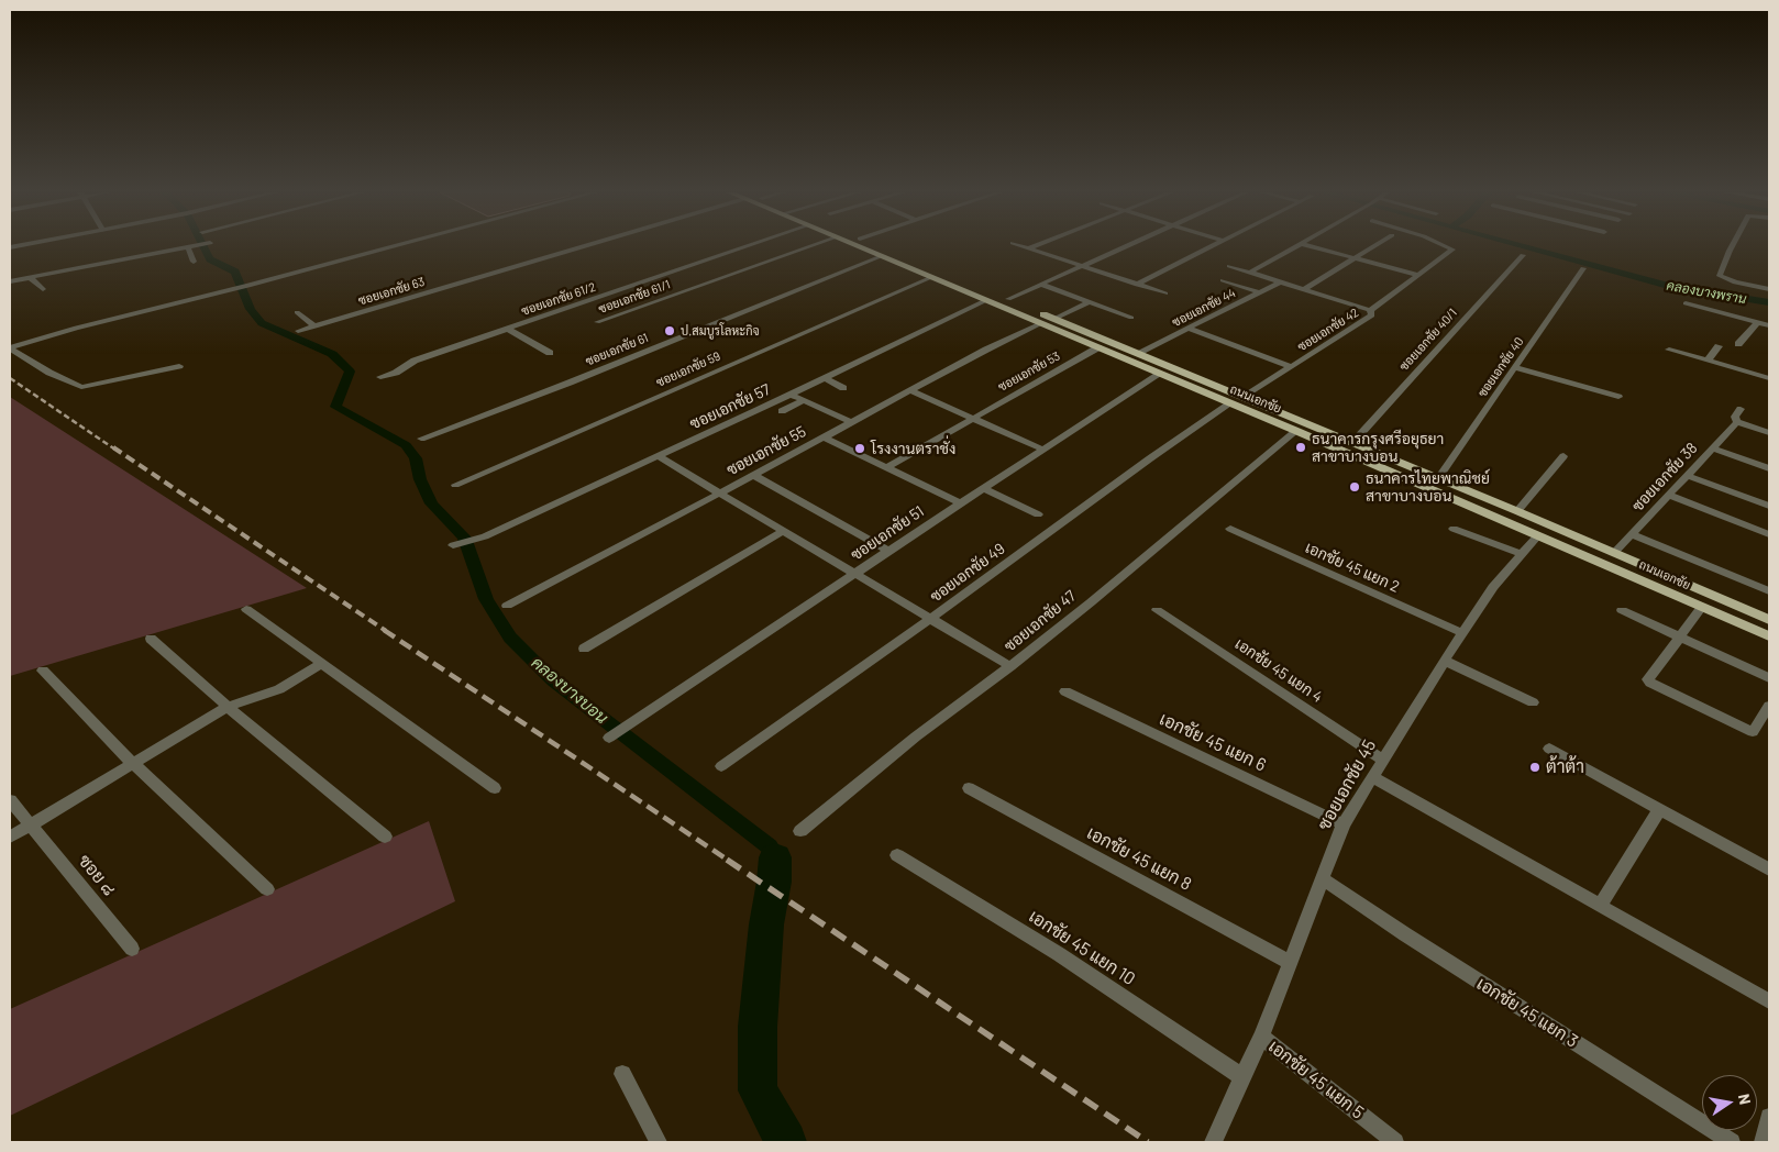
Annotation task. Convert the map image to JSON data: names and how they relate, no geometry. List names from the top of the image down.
{
  "streets": {
    "main road": ["ถนนเอกชัย"],
    "street": [
      "ซอยเอกชัย 63",
      "ซอยเอกชัย 61/1",
      "ซอยเอกชัย 61/2",
      "ซอยเอกชัย 44",
      "ซอยเอกชัย 42",
      "ซอยเอกชัย 40/1",
      "ซอยเอกชัย 61",
      "ซอยเอกชัย 40",
      "ซอยเอกชัย 59",
      "ซอยเอกชัย 53",
      "ซอยเอกชัย 57",
      "ซอยเอกชัย 55",
      "ซอยเอกชัย 38",
      "ซอยเอกชัย 51",
      "เอกชัย 45 แยก 2",
      "ซอยเอกชัย 49",
      "ซอยเอกชัย 47",
      "เอกชัย 45 แยก 4",
      "เอกชัย 45 แยก 6",
      "ซอยเอกชัย 45",
      "เอกชัย 45 แยก 8",
      "ซอย ๘",
      "เอกชัย 45 แยก 10",
      "เอกชัย 45 แยก 3",
      "เอกชัย 45 แยก 5"
    ]
  },
  "crossings": [
    ["ซอยเอกชัย 44", "ถนนเอกชัย"],
    ["ซอยเอกชัย 42", "ถนนเอกชัย"],
    ["ซอยเอกชัย 40/1", "ถนนเอกชัย"],
    ["ซอยเอกชัย 61", "ถนนเอกชัย"],
    ["ซอยเอกชัย 40", "ถนนเอกชัย"],
    ["ซอยเอกชัย 59", "ถนนเอกชัย"],
    ["ซอยเอกชัย 53", "ถนนเอกชัย"],
    ["ถนนเอกชัย", "ซอยเอกชัย 57"],
    ["ถนนเอกชัย", "ซอยเอกชัย 55"],
    ["ถนนเอกชัย", "ซอยเอกชัย 38"],
    ["ถนนเอกชัย", "ซอยเอกชัย 51"],
    ["ถนนเอกชัย", "ซอยเอกชัย 49"],
    ["ถนนเอกชัย", "ซอยเอกชัย 47"],
    ["ถนนเอกชัย", "ซอยเอกชัย 45"],
    ["เอกชัย 45 แยก 2", "ซอยเอกชัย 45"],
    ["เอกชัย 45 แยก 4", "ซอยเอกชัย 45"],
    ["เอกชัย 45 แยก 6", "ซอยเอกชัย 45"],
    ["ซอยเอกชัย 45", "เอกชัย 45 แยก 8"],
    ["ซอยเอกชัย 45", "เอกชัย 45 แยก 10"],
    ["ซอยเอกชัย 45", "เอกชัย 45 แยก 3"],
    ["ซอยเอกชัย 45", "เอกชัย 45 แยก 5"]
  ],
  "water": ["คลองบางพราน", "คลองบางบอน"],
  "places": [
    "ป.สมบูรโลหะกิจ",
    "ธนาคารกรุงศรีอยุธยา สาขาบางบอน",
    "โรงงานตราชั่ง",
    "ธนาคารไทยพาณิชย์ สาขาบางบอน",
    "ต้าต้า"
  ],
  "north": "right"
}
